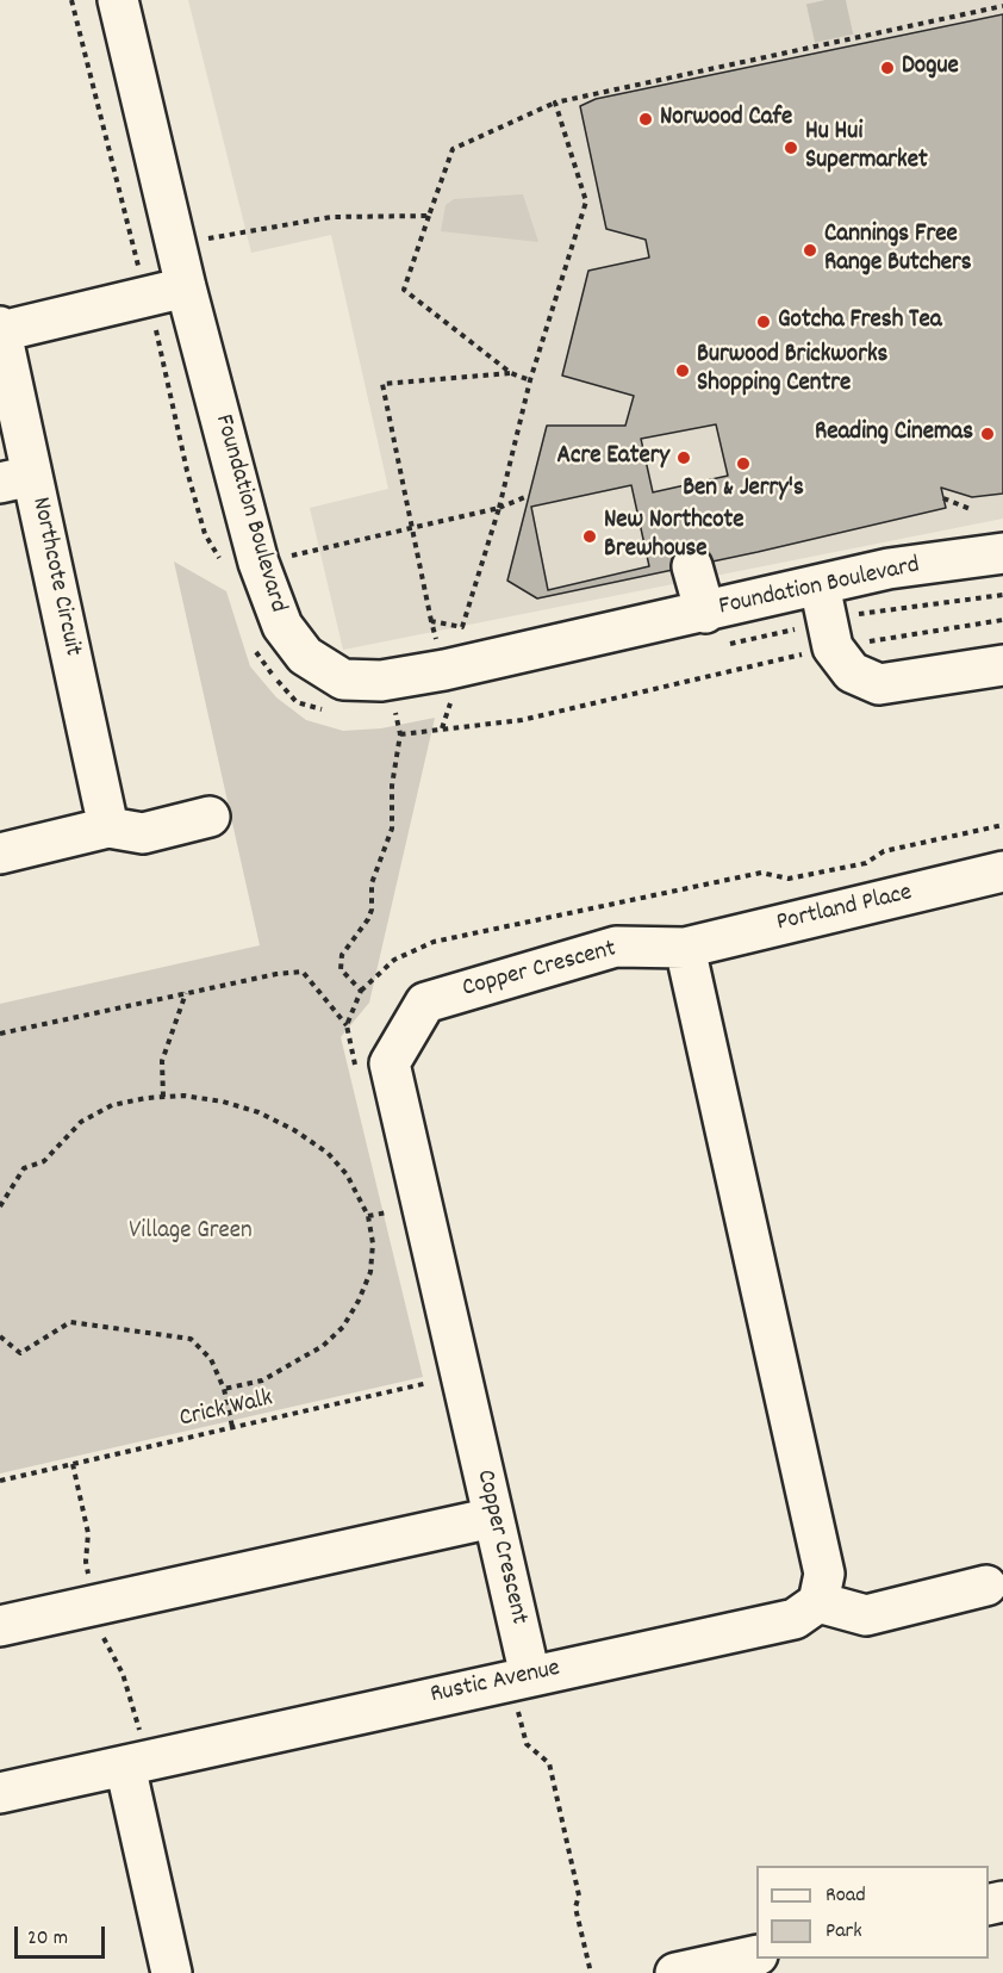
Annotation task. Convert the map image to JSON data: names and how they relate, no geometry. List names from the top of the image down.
{
  "streets": {
    "street": [
      "Foundation Boulevard",
      "Northcote Circuit",
      "Portland Place",
      "Copper Crescent",
      "Rustic Avenue"
    ],
    "path": ["Crick Walk"]
  },
  "crossings": [
    ["Portland Place", "Copper Crescent"],
    ["Copper Crescent", "Crick Walk"],
    ["Copper Crescent", "Rustic Avenue"]
  ],
  "parks": ["Village Green"],
  "places": [
    "Dogue",
    "Norwood Cafe",
    "Hu Hui Supermarket",
    "Cannings Free Range Butchers",
    "Gotcha Fresh Tea",
    "Burwood Brickworks Shopping Centre",
    "Reading Cinemas",
    "Acre Eatery",
    "Ben & Jerry's",
    "New Northcote Brewhouse"
  ],
  "legend": ["Road", "Park"],
  "scale_bar": "20 m"
}
